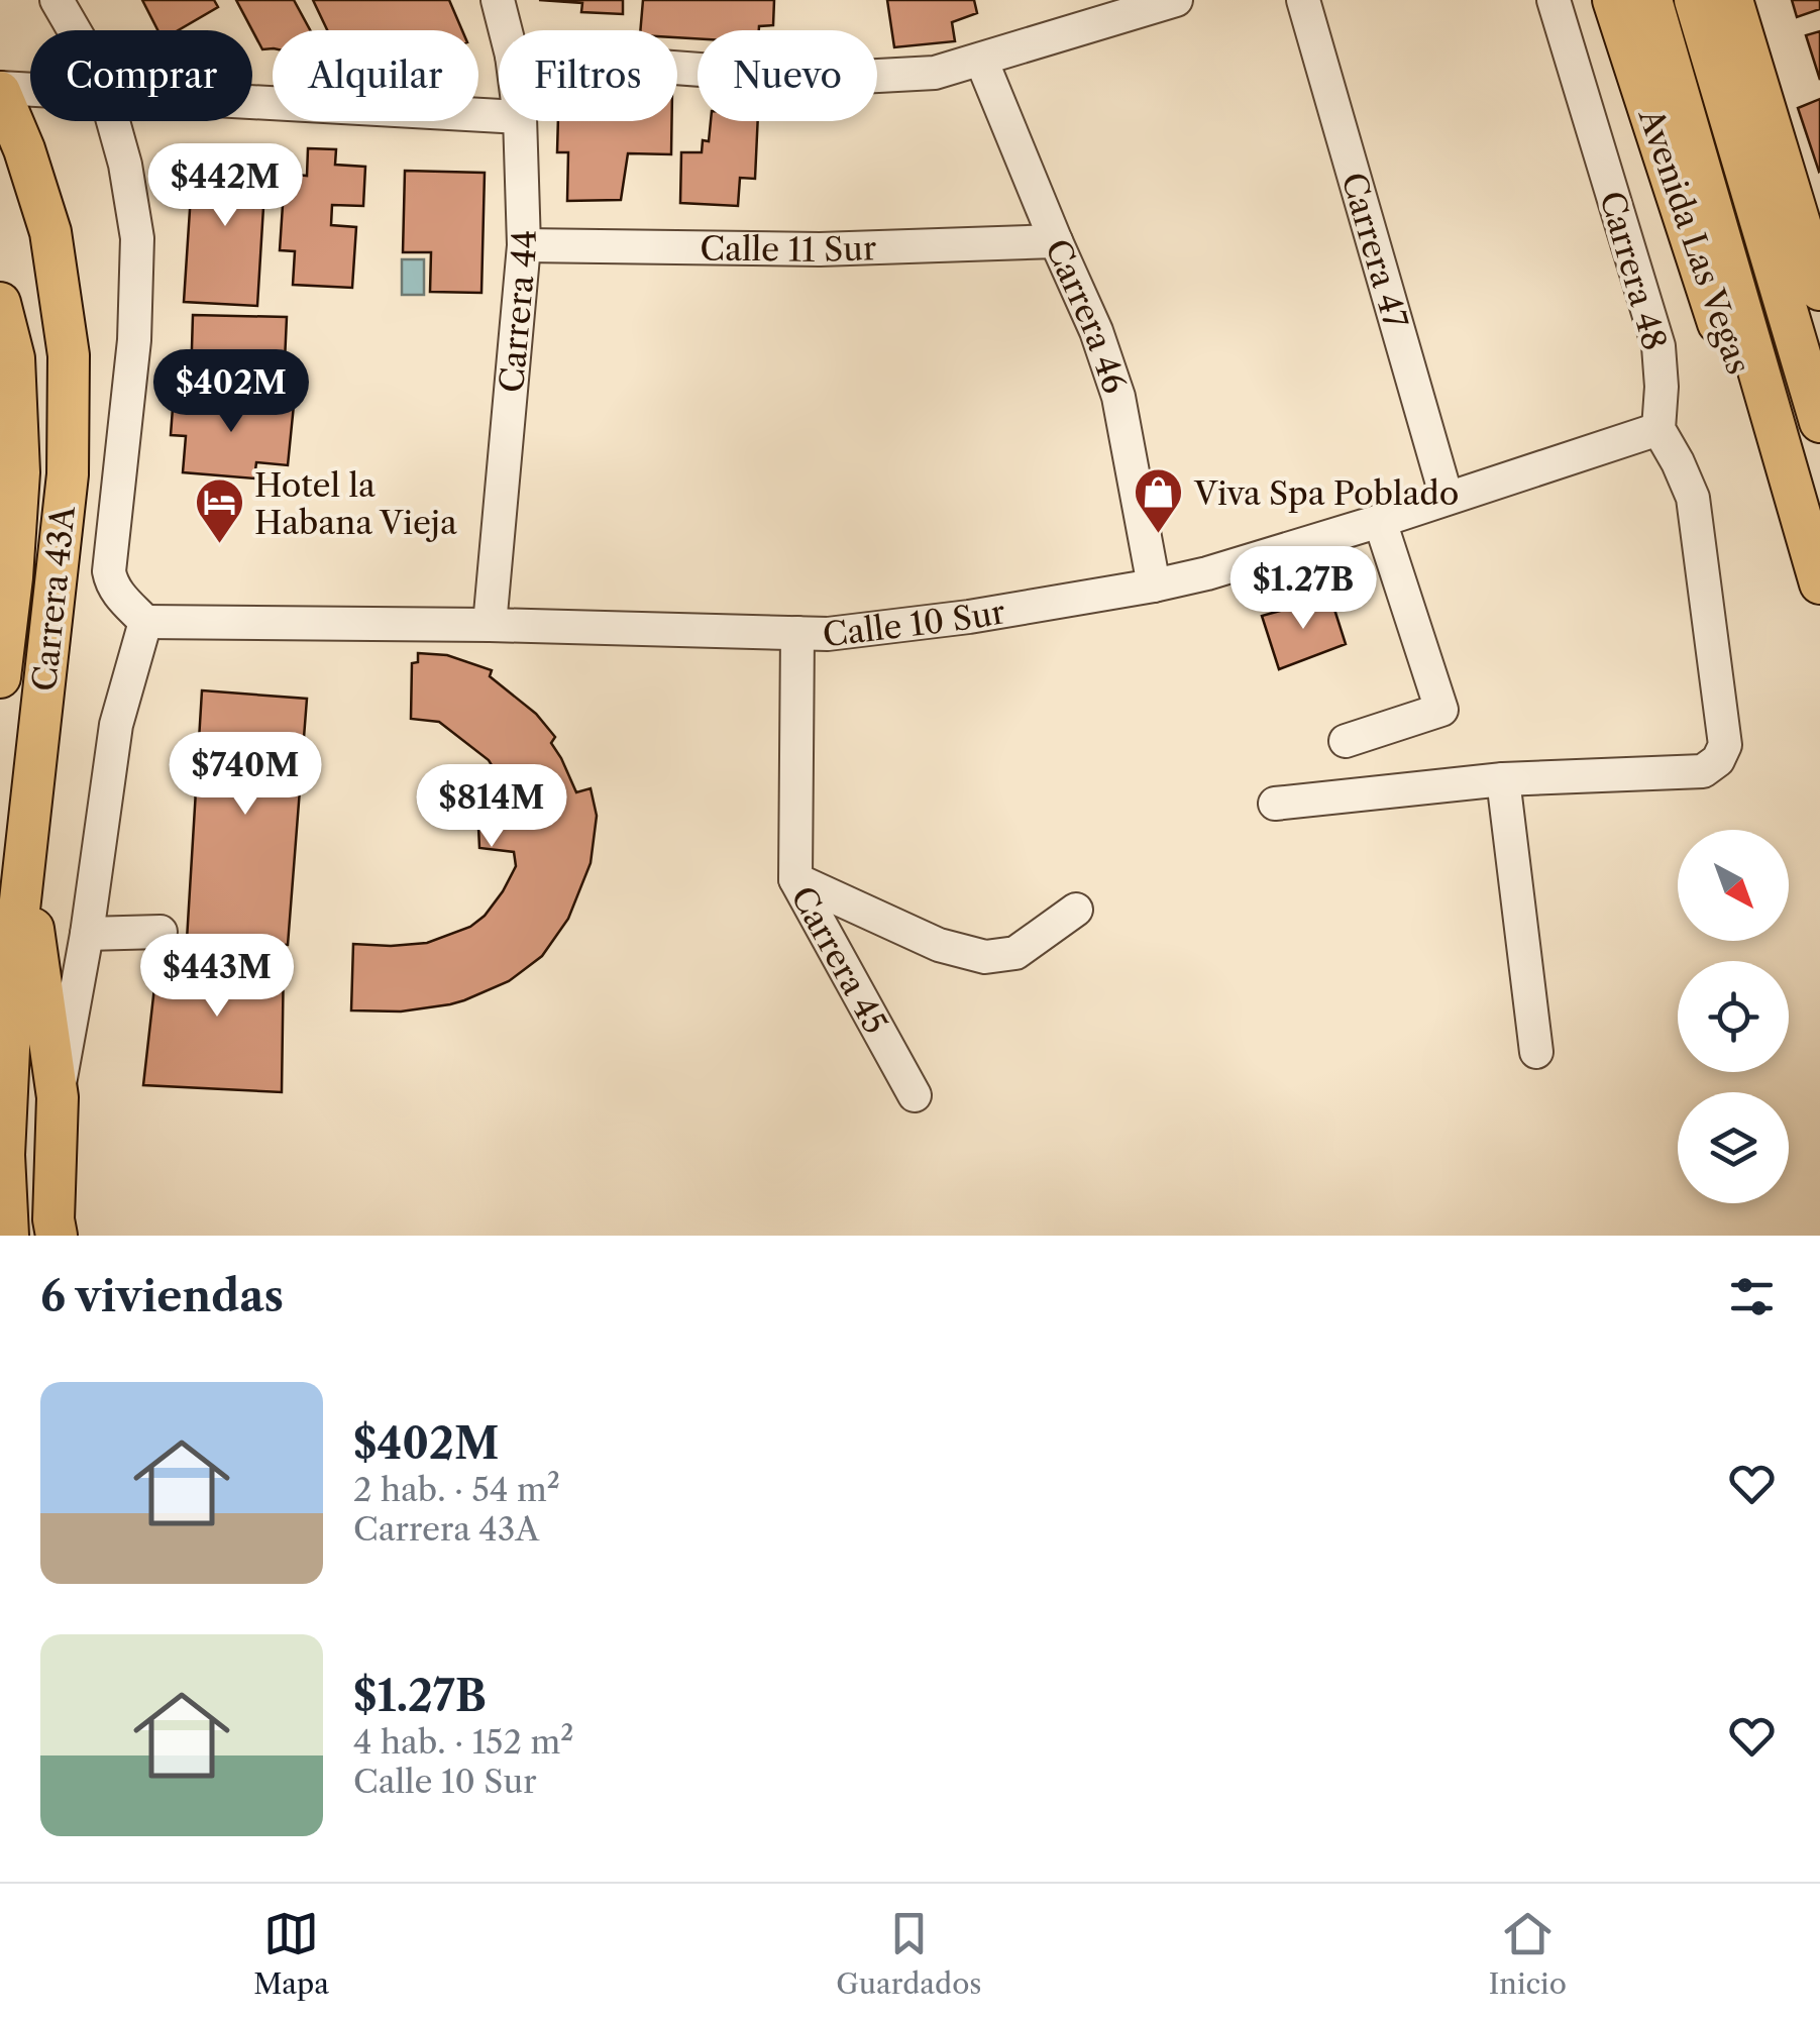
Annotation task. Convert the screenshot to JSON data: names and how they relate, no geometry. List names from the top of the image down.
{
  "streets": {
    "main road": ["Avenida Las Vegas", "Carrera 43A"],
    "street": [
      "Calle 11 Sur",
      "Carrera 47",
      "Carrera 48",
      "Carrera 44",
      "Carrera 46",
      "Calle 10 Sur",
      "Carrera 45"
    ]
  },
  "crossings": [
    ["Calle 11 Sur", "Carrera 44"],
    ["Calle 11 Sur", "Carrera 46"],
    ["Carrera 47", "Calle 10 Sur"],
    ["Carrera 48", "Calle 10 Sur"],
    ["Carrera 44", "Calle 10 Sur"],
    ["Carrera 46", "Calle 10 Sur"],
    ["Carrera 43A", "Calle 10 Sur"],
    ["Calle 10 Sur", "Carrera 45"]
  ],
  "places": {
    "shop": ["Viva Spa Poblado"],
    "hotel": ["Hotel la Habana Vieja"]
  },
  "north": "bottom right",
  "page": {
    "chip": [
      "Comprar",
      "Alquilar",
      "Filtros",
      "Nuevo"
    ],
    "price": [
      "$442M",
      "$402M",
      "$1.27B",
      "$740M",
      "$814M",
      "$443M"
    ],
    "heading": "6 viviendas",
    "list": [
      {
        "name": "$402M",
        "note": "2 hab. · 54 m² · Carrera 43A"
      },
      {
        "name": "$1.27B",
        "note": "4 hab. · 152 m² · Calle 10 Sur"
      }
    ],
    "tabs": ["Mapa", "Guardados", "Inicio"]
  }
}
